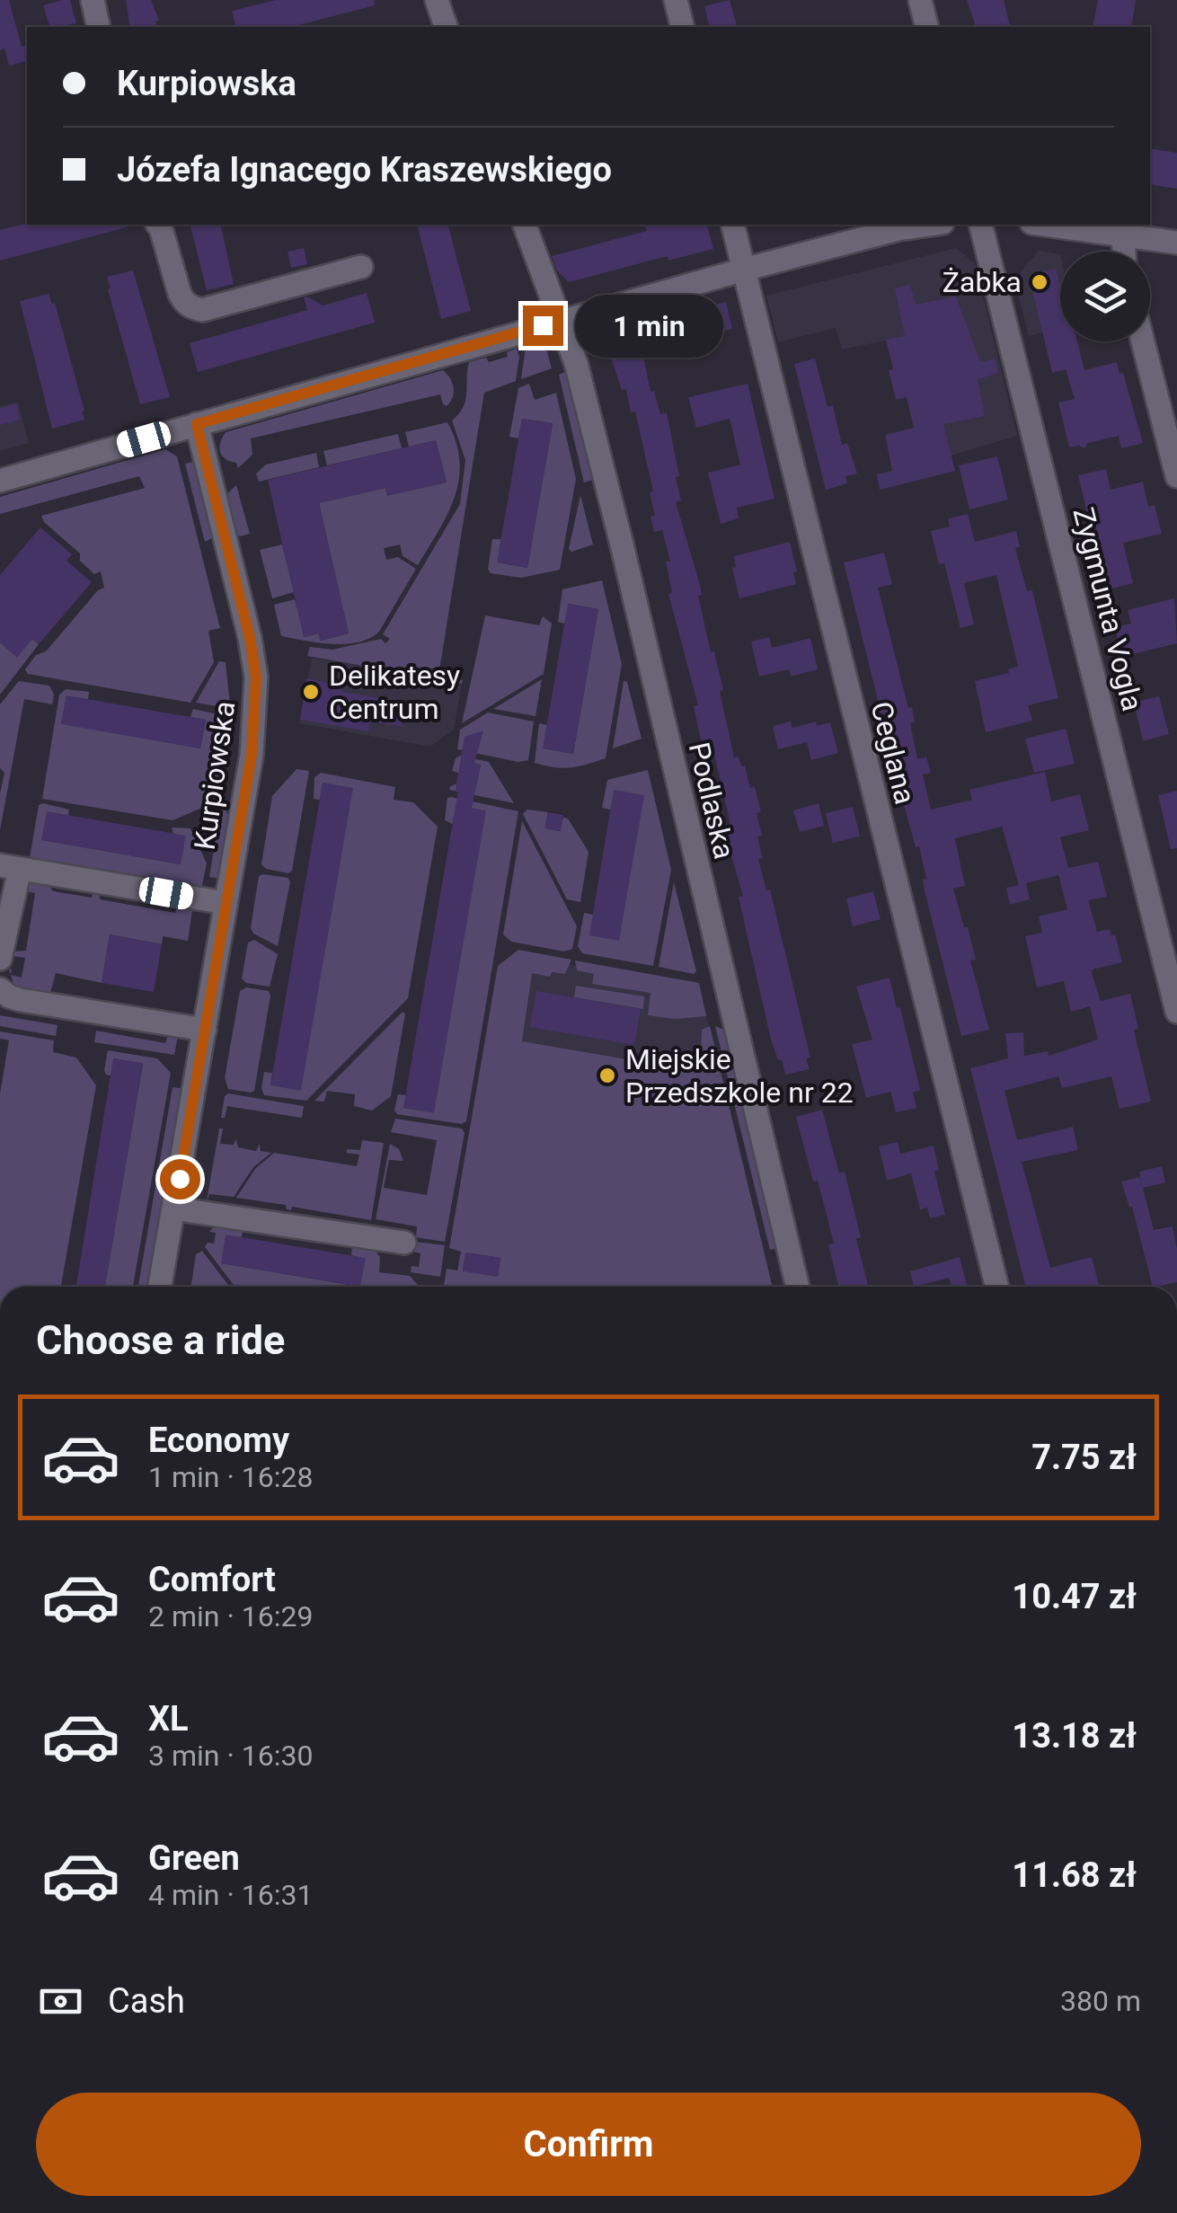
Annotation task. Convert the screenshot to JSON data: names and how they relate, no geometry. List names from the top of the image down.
{
  "streets": {
    "street": [
      "Zygmunta Vogla",
      "Ceglana",
      "Kurpiowska",
      "Podlaska"
    ]
  },
  "places": ["Żabka", "Delikatesy Centrum", "Miejskie Przedszkole nr 22"],
  "page": {
    "banner": ["Kurpiowska", "Józefa Ignacego Kraszewskiego"],
    "bubble": "1 min",
    "heading": "Choose a ride",
    "list": [
      {
        "name": "Economy",
        "note": "1 min · 16:28",
        "value": "7.75 zł"
      },
      {
        "name": "Comfort",
        "note": "2 min · 16:29",
        "value": "10.47 zł"
      },
      {
        "name": "XL",
        "note": "3 min · 16:30",
        "value": "13.18 zł"
      },
      {
        "name": "Green",
        "note": "4 min · 16:31",
        "value": "11.68 zł"
      }
    ],
    "pay": ["Cash", "380 m"],
    "buttons": "Confirm"
  }
}
